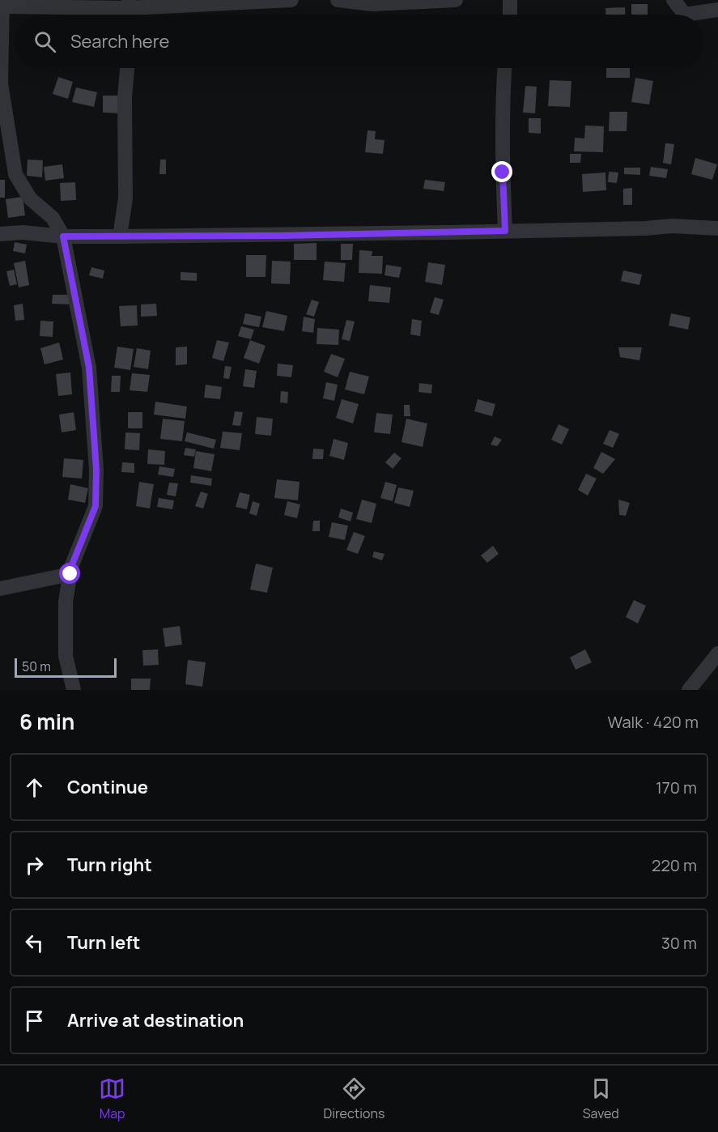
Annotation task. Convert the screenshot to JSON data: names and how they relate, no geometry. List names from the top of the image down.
{
  "scale_bar": "50 m",
  "page": {
    "search": "Search here",
    "scale": "50 m",
    "heading": ["6 min", "Walk · 420 m"],
    "list": [
      ["Continue", "170 m"],
      ["Turn right", "220 m"],
      ["Turn left", "30 m"],
      "Arrive at destination"
    ],
    "nav": ["Map", "Directions", "Saved"]
  }
}
